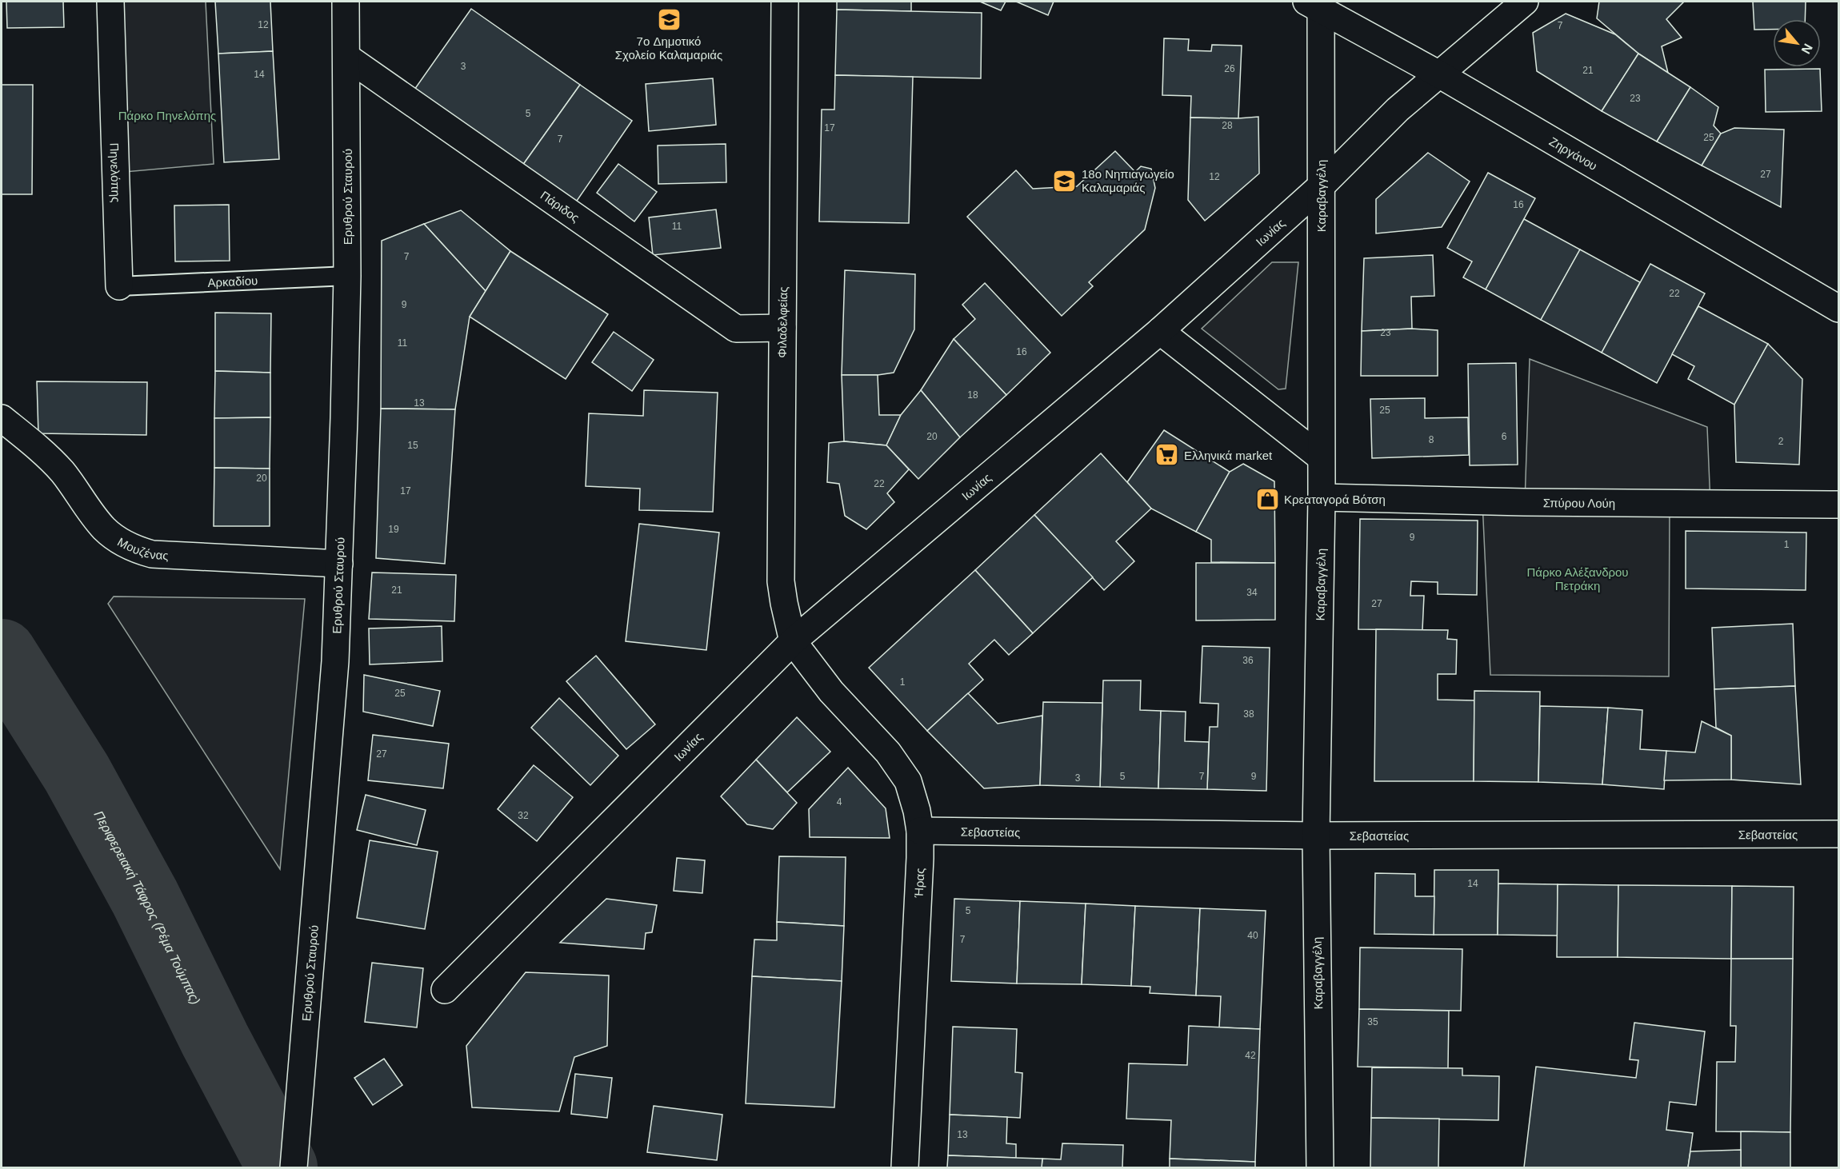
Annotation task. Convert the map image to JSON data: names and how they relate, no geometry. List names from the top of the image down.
{
  "streets": {
    "street": [
      "Ζηργάνου",
      "Πηνελόπης",
      "Καραβαγγέλη",
      "Ερυθρού Σταυρού",
      "Πάριδος",
      "Ιωνίας",
      "Φιλαδελφείας",
      "Σπύρου Λούη",
      "Μουζένας",
      "Σεβαστείας",
      "Ήρας"
    ],
    "lane": ["Αρκαδίου"]
  },
  "crossings": [
    ["Ζηργάνου", "Καραβαγγέλη"],
    ["Ζηργάνου", "Ιωνίας"],
    ["Πηνελόπης", "Αρκαδίου"],
    ["Καραβαγγέλη", "Ιωνίας"],
    ["Καραβαγγέλη", "Σπύρου Λούη"],
    ["Καραβαγγέλη", "Σεβαστείας"],
    ["Ερυθρού Σταυρού", "Πάριδος"],
    ["Ερυθρού Σταυρού", "Αρκαδίου"],
    ["Ερυθρού Σταυρού", "Μουζένας"],
    ["Πάριδος", "Φιλαδελφείας"],
    ["Ιωνίας", "Φιλαδελφείας"],
    ["Ιωνίας", "Ήρας"],
    ["Φιλαδελφείας", "Ήρας"],
    ["Σεβαστείας", "Ήρας"]
  ],
  "water": ["Περιφερειακή Τάφρος (Ρέμα Τούμπας)"],
  "parks": ["Πάρκο Πηνελόπης", "Πάρκο Αλέξανδρου Πετράκη"],
  "places": {
    "school or university": ["7o Δημοτικό Σχολείο Καλαμαριάς", "18ο Νηπιαγωγείο Καλαμαριάς"],
    "supermarket": ["Ελληνικά market"],
    "shop": ["Κρεαταγορά Βότση"]
  },
  "house_numbers": [
    "12",
    "7",
    "3",
    "26",
    "21",
    "14",
    "23",
    "5",
    "28",
    "17",
    "25",
    "7",
    "27",
    "12",
    "16",
    "11",
    "7",
    "22",
    "9",
    "23",
    "11",
    "16",
    "18",
    "13",
    "25",
    "20",
    "6",
    "8",
    "2",
    "15",
    "20",
    "22",
    "17",
    "19",
    "9",
    "1",
    "21",
    "34",
    "27",
    "36",
    "1",
    "25",
    "38",
    "27",
    "5",
    "7",
    "9",
    "3",
    "4",
    "32",
    "14",
    "5",
    "40",
    "7",
    "35",
    "42",
    "13"
  ],
  "north": "bottom right"
}
